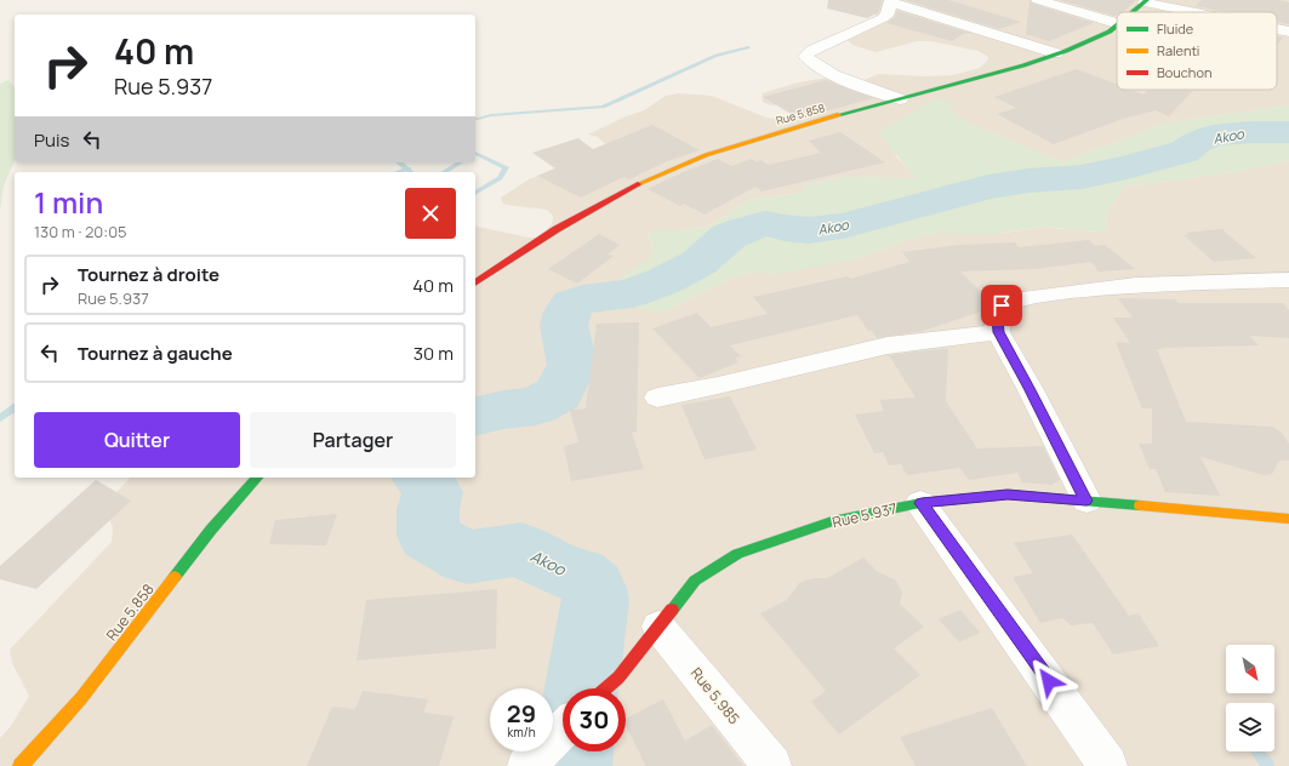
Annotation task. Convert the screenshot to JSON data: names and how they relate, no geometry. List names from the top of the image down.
{
  "streets": {
    "street": ["Rue 5.858", "Rue 5.937", "Rue 5.985"]
  },
  "crossings": [
    ["Rue 5.937", "Rue 5.985"]
  ],
  "water": ["Akoo"],
  "legend": ["Fluide", "Ralenti", "Bouchon"],
  "north": "bottom right",
  "page": {
    "turn": ["40 m", "Rue 5.937"],
    "then": "Puis",
    "heading": ["1 min", "130 m · 20:05"],
    "list": [
      {
        "name": "Tournez à droite",
        "note": "Rue 5.937",
        "value": "40 m"
      },
      {
        "name": "Tournez à gauche",
        "value": "30 m"
      }
    ],
    "buttons": ["Quitter", "Partager"],
    "speed": "29 km/h",
    "limit": "30"
  }
}
